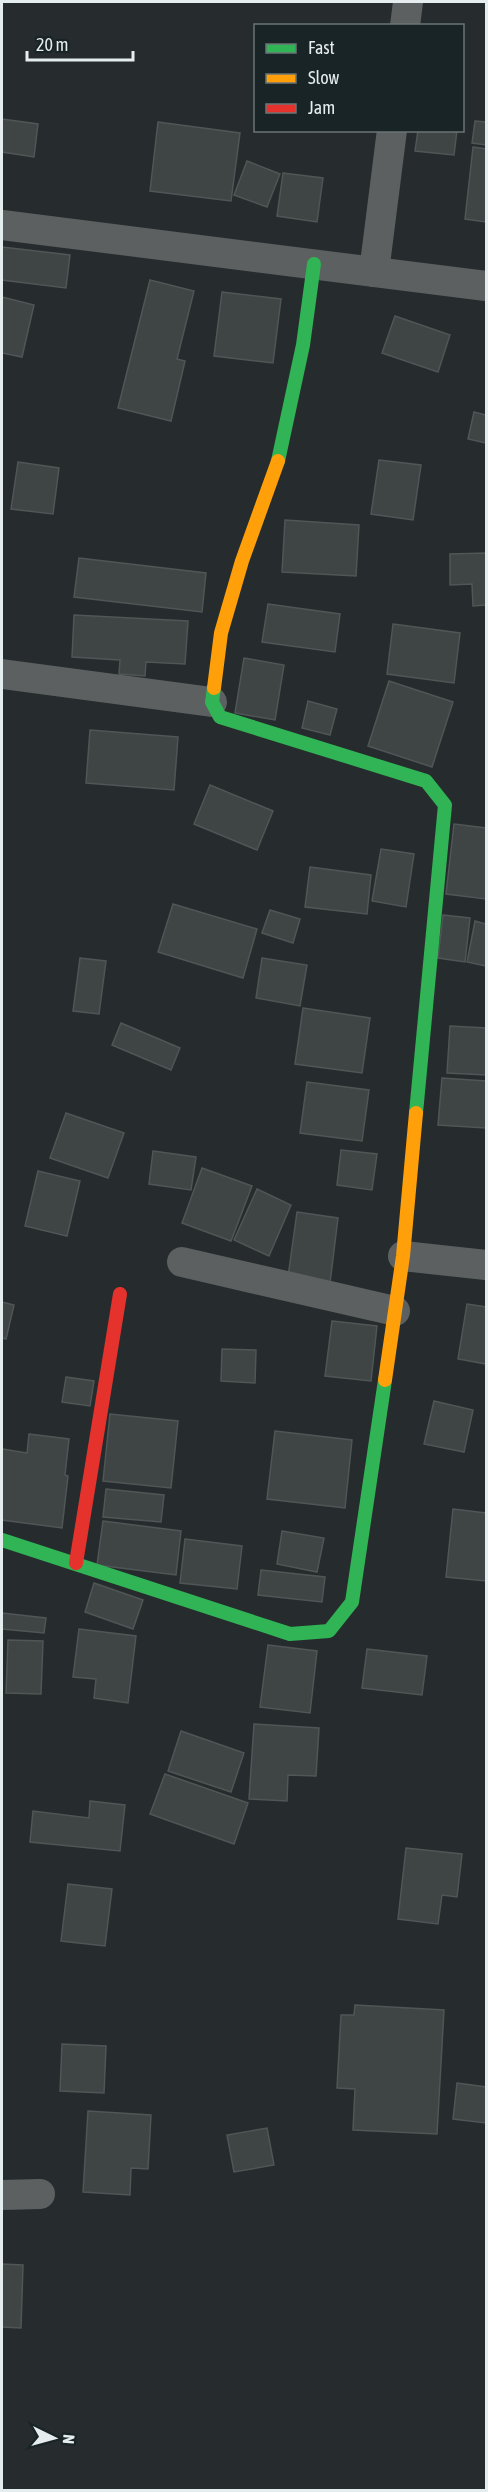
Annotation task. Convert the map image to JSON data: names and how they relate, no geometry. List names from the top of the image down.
{
  "legend": ["Fast", "Slow", "Jam"],
  "scale_bar": "20 m",
  "north": "right"
}
